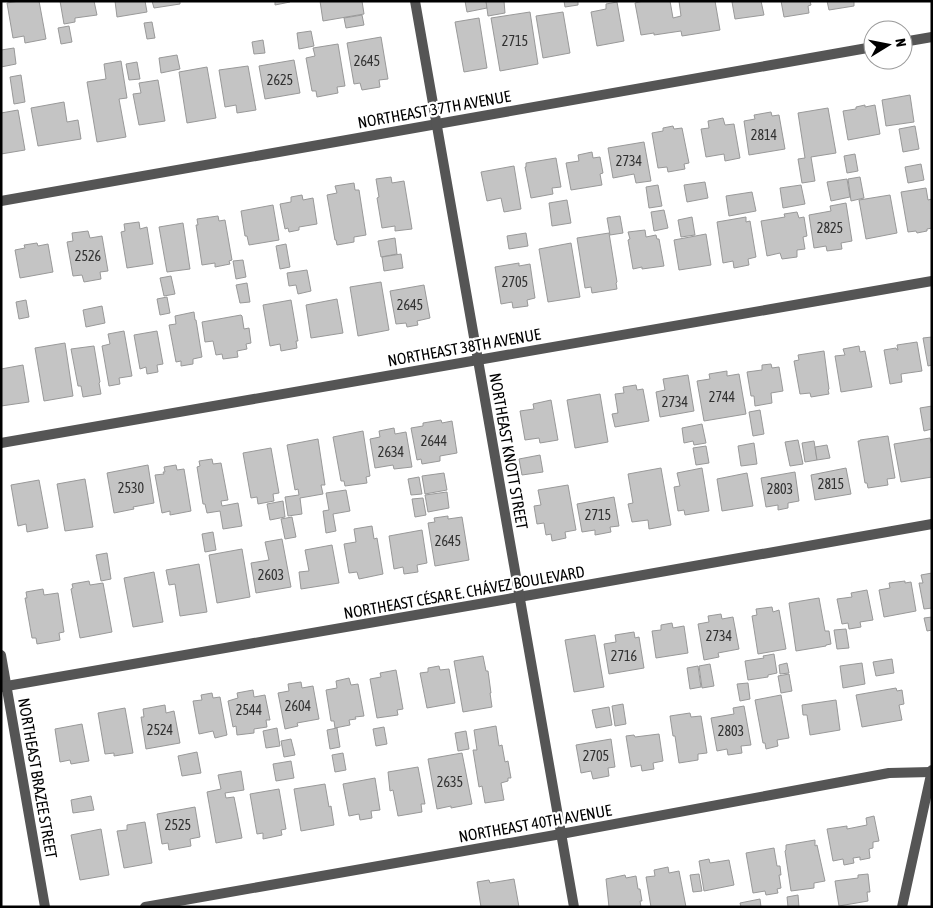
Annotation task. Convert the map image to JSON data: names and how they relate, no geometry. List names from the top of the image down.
{
  "streets": {
    "street": [
      "NORTHEAST 37TH AVENUE",
      "NORTHEAST 38TH AVENUE",
      "NORTHEAST KNOTT STREET",
      "NORTHEAST CÉSAR E. CHÁVEZ BOULEVARD",
      "NORTHEAST BRAZEE STREET",
      "NORTHEAST 40TH AVENUE"
    ]
  },
  "crossings": [
    ["NORTHEAST 37TH AVENUE", "NORTHEAST KNOTT STREET"],
    ["NORTHEAST 38TH AVENUE", "NORTHEAST KNOTT STREET"],
    ["NORTHEAST KNOTT STREET", "NORTHEAST CÉSAR E. CHÁVEZ BOULEVARD"],
    ["NORTHEAST KNOTT STREET", "NORTHEAST 40TH AVENUE"],
    ["NORTHEAST CÉSAR E. CHÁVEZ BOULEVARD", "NORTHEAST BRAZEE STREET"]
  ],
  "house_numbers": [
    "2715",
    "2645",
    "2625",
    "2814",
    "2734",
    "2825",
    "2526",
    "2705",
    "2645",
    "2744",
    "2734",
    "2644",
    "2634",
    "2815",
    "2530",
    "2803",
    "2715",
    "2645",
    "2603",
    "2734",
    "2716",
    "2604",
    "2544",
    "2524",
    "2803",
    "2705",
    "2635",
    "2525"
  ],
  "north": "right"
}
